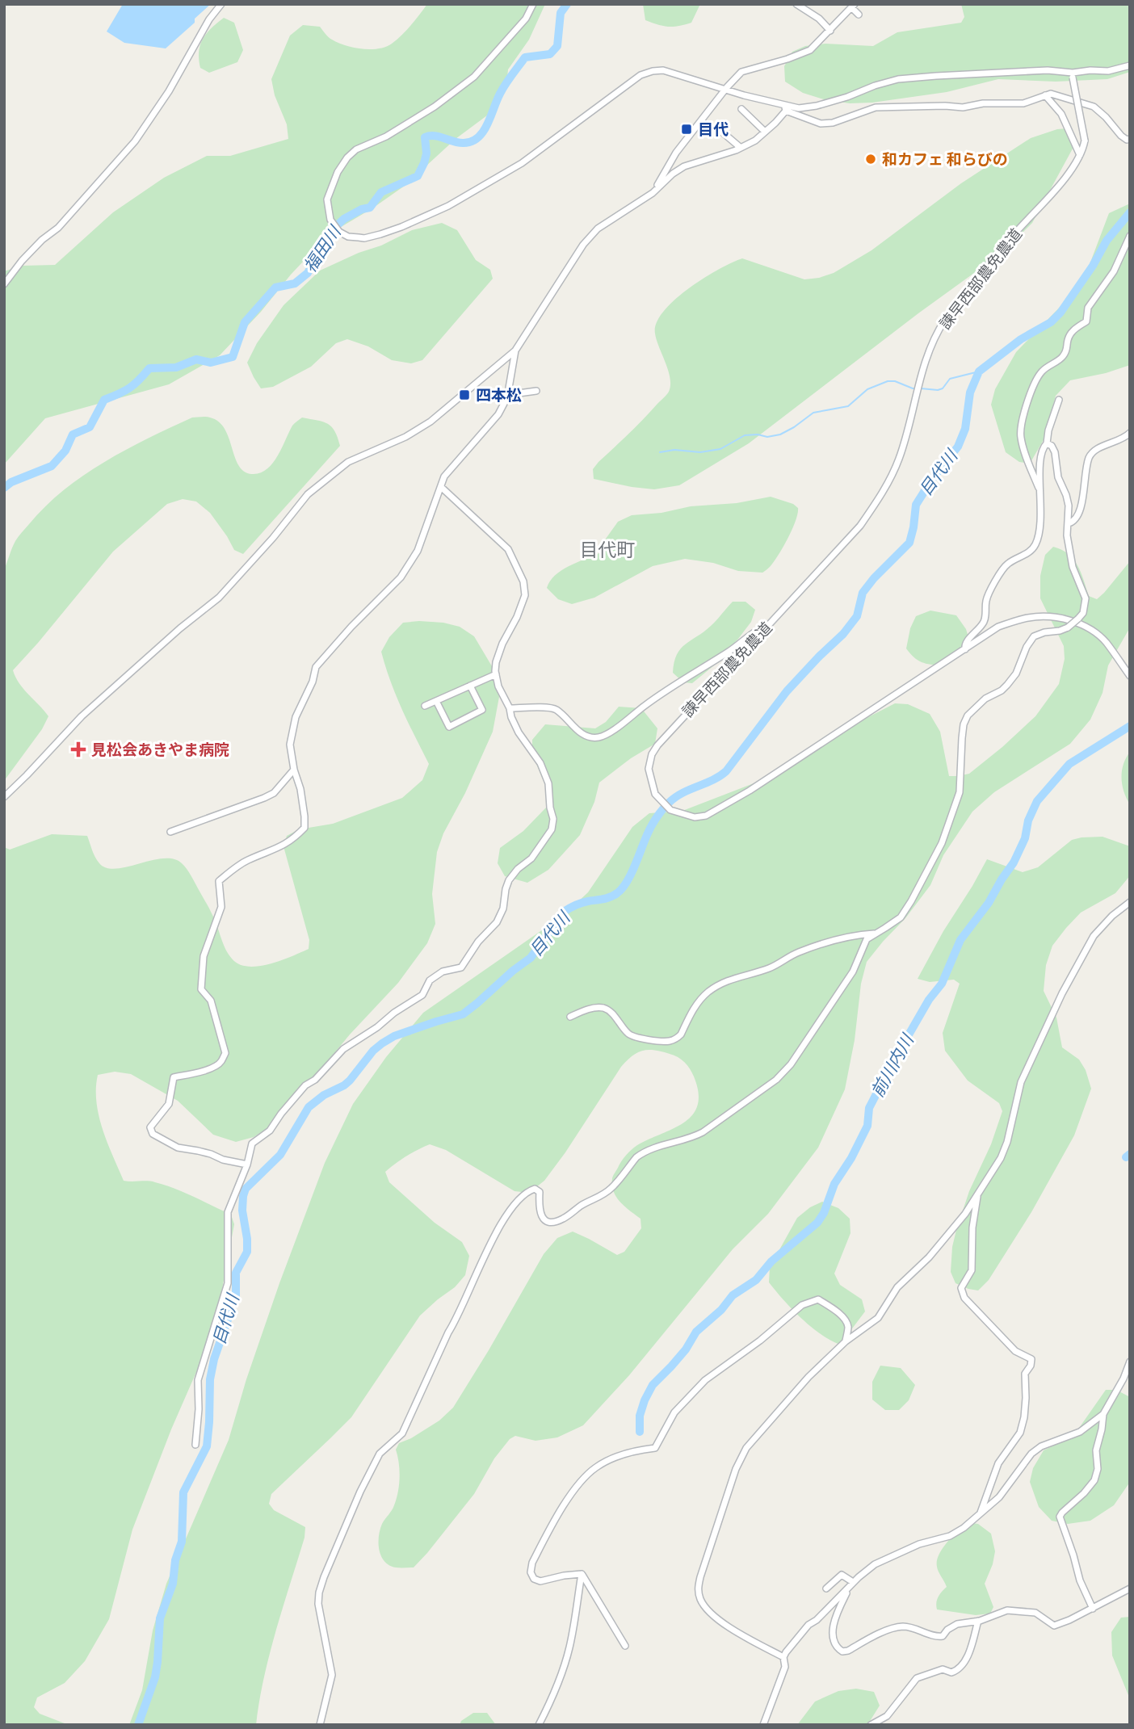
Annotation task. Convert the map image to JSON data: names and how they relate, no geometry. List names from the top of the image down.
{
  "streets": {
    "street": ["諫早西部農免農道"]
  },
  "districts": ["目代町"],
  "water": ["福田川", "目代川", "前川内川"],
  "places": {
    "transit": ["目代", "四本松"],
    "other": ["和カフェ 和らびの"],
    "health": ["見松会あきやま病院"]
  }
}
